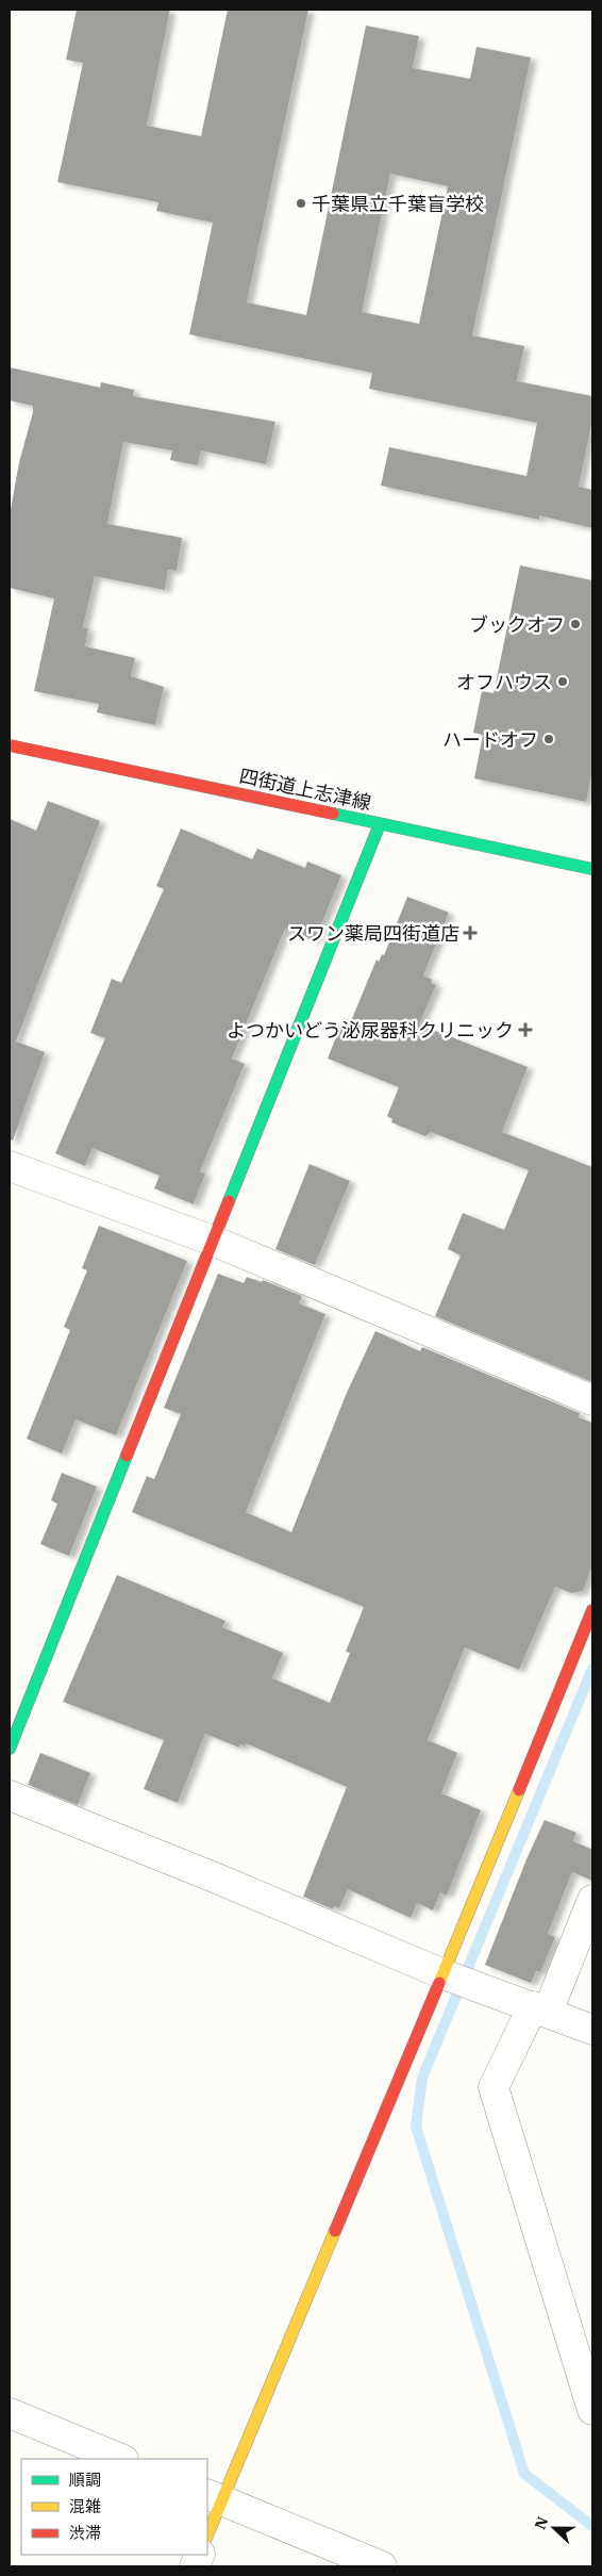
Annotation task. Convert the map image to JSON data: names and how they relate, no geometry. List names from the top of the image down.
{
  "streets": {
    "street": ["四街道上志津線"]
  },
  "places": {
    "other": [
      "千葉県立千葉盲学校",
      "ブックオフ",
      "オフハウス",
      "ハードオフ"
    ],
    "health": ["スワン薬局四街道店", "よつかいどう泌尿器科クリニック"]
  },
  "legend": ["順調", "混雑", "渋滞"],
  "north": "left"
}
